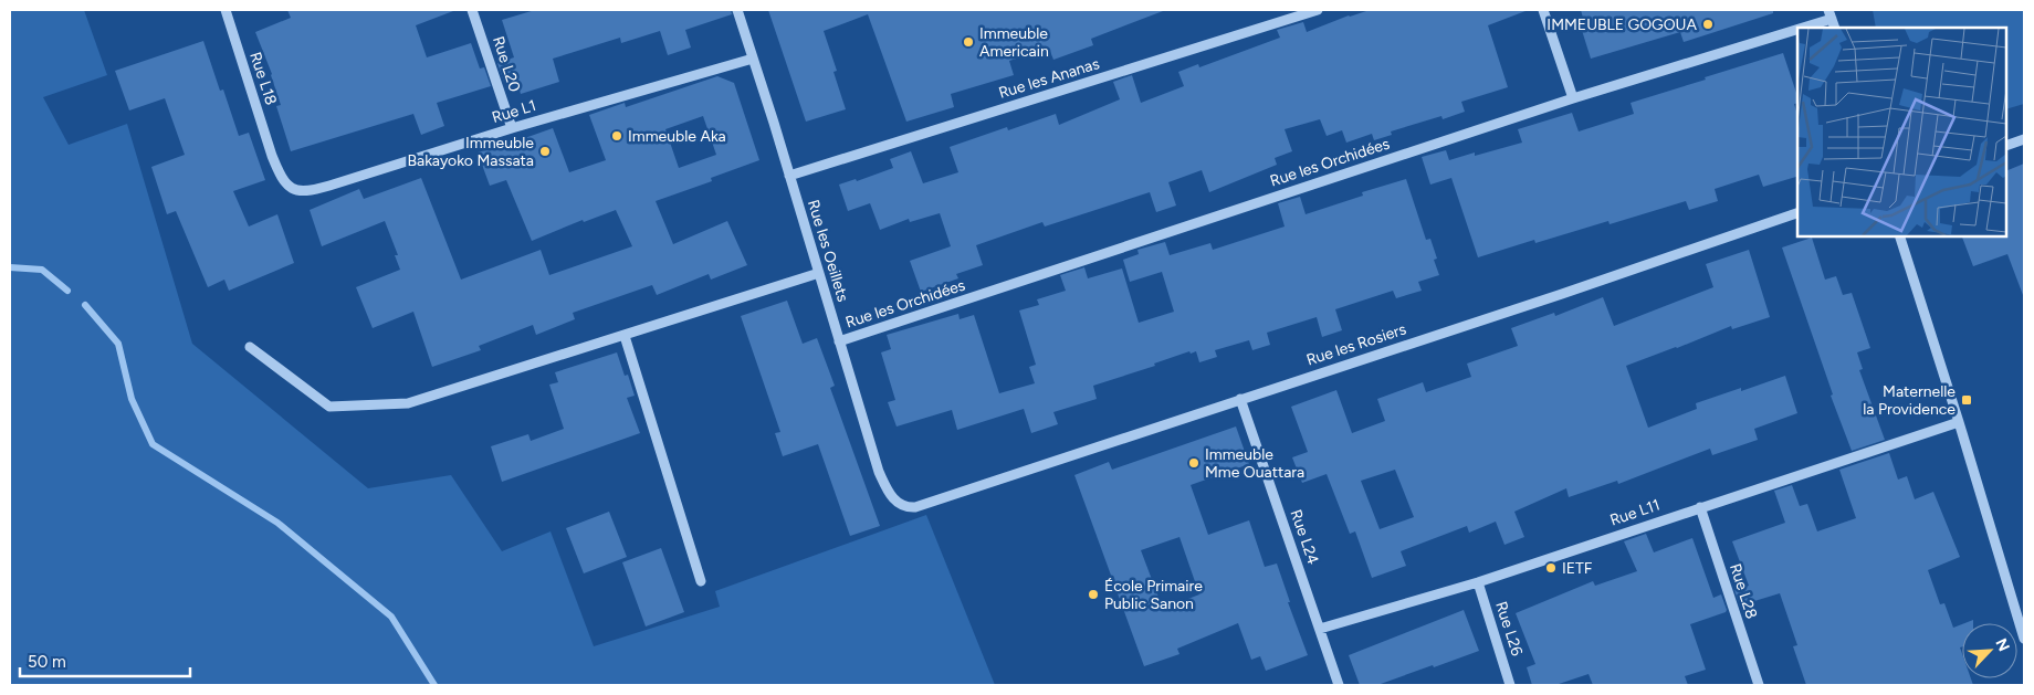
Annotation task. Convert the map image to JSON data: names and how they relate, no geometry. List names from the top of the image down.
{
  "streets": {
    "street": [
      "Rue L20",
      "Rue L18",
      "Rue les Ananas",
      "Rue L1",
      "Rue les Orchidées",
      "Rue les Oeillets",
      "Rue les Rosiers",
      "Rue L11",
      "Rue L24",
      "Rue L28",
      "Rue L26"
    ]
  },
  "crossings": [
    ["Rue L20", "Rue L1"],
    ["Rue L18", "Rue L1"],
    ["Rue les Ananas", "Rue les Oeillets"],
    ["Rue L1", "Rue les Oeillets"],
    ["Rue les Orchidées", "Rue les Oeillets"],
    ["Rue les Oeillets", "Rue les Rosiers"],
    ["Rue les Rosiers", "Rue L24"],
    ["Rue L11", "Rue L24"],
    ["Rue L11", "Rue L28"],
    ["Rue L11", "Rue L26"]
  ],
  "places": {
    "other": [
      "IMMEUBLE GOGOUA",
      "Immeuble Americain",
      "Immeuble Aka",
      "Immeuble Bakayoko Massata",
      "Immeuble Mme Ouattara",
      "IETF",
      "École Primaire Public Sanon"
    ],
    "transit": ["Maternelle la Providence"]
  },
  "scale_bar": "50 m",
  "north": "top right"
}
